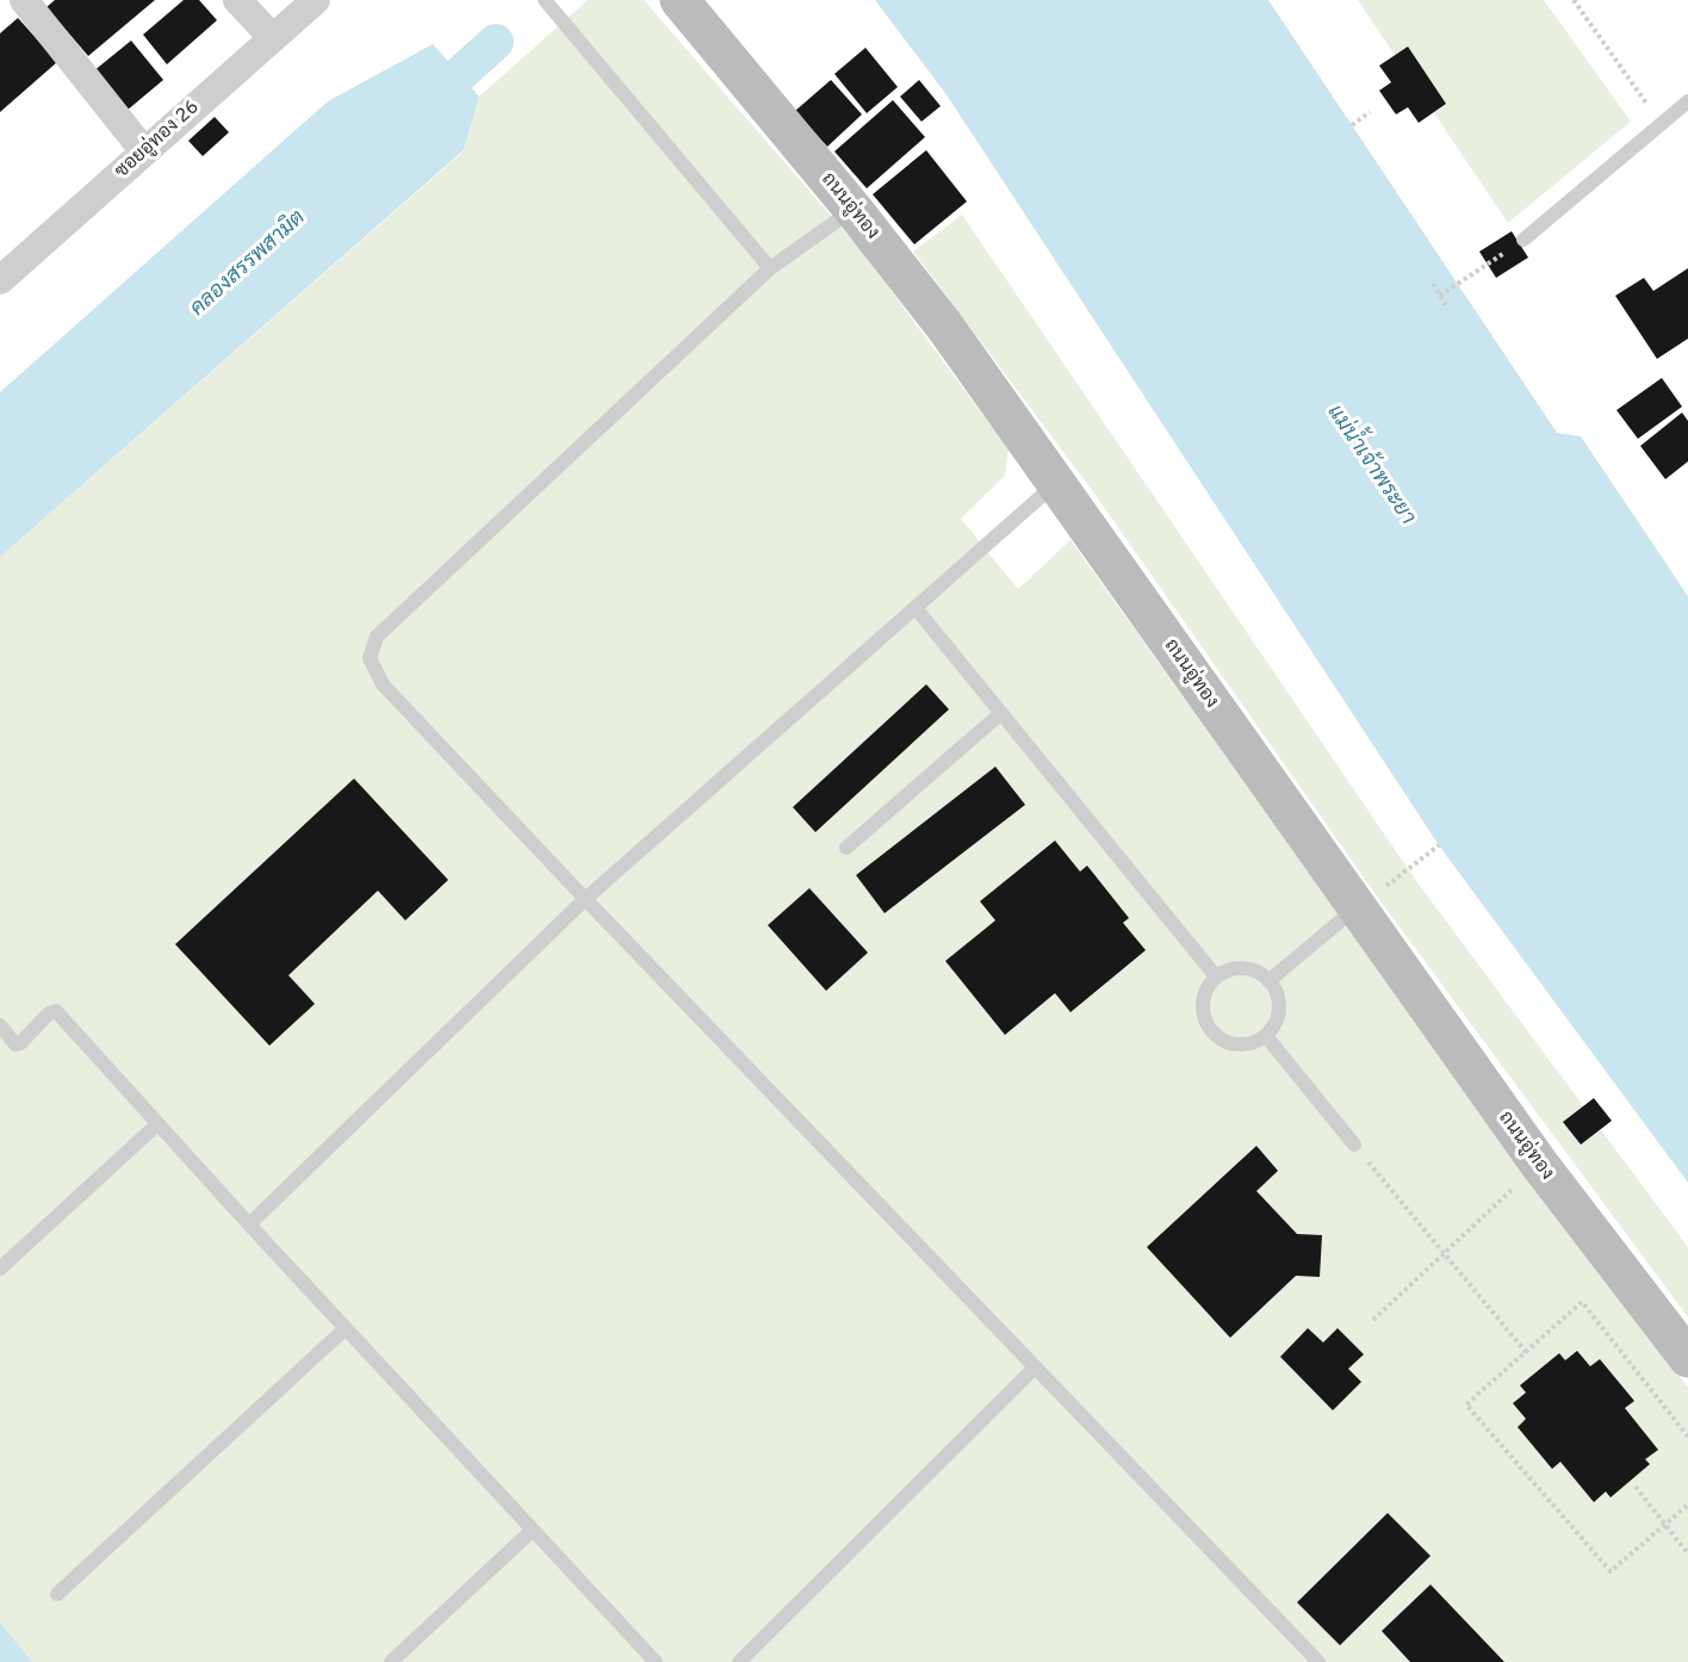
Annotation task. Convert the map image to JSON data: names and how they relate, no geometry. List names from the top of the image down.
{
  "streets": {
    "main road": ["ถนนอู่ทอง"],
    "street": ["ซอยอู่ทอง 26"]
  },
  "water": ["คลองสรรพสามิต", "แม่น้ำเจ้าพระยา"]
}
